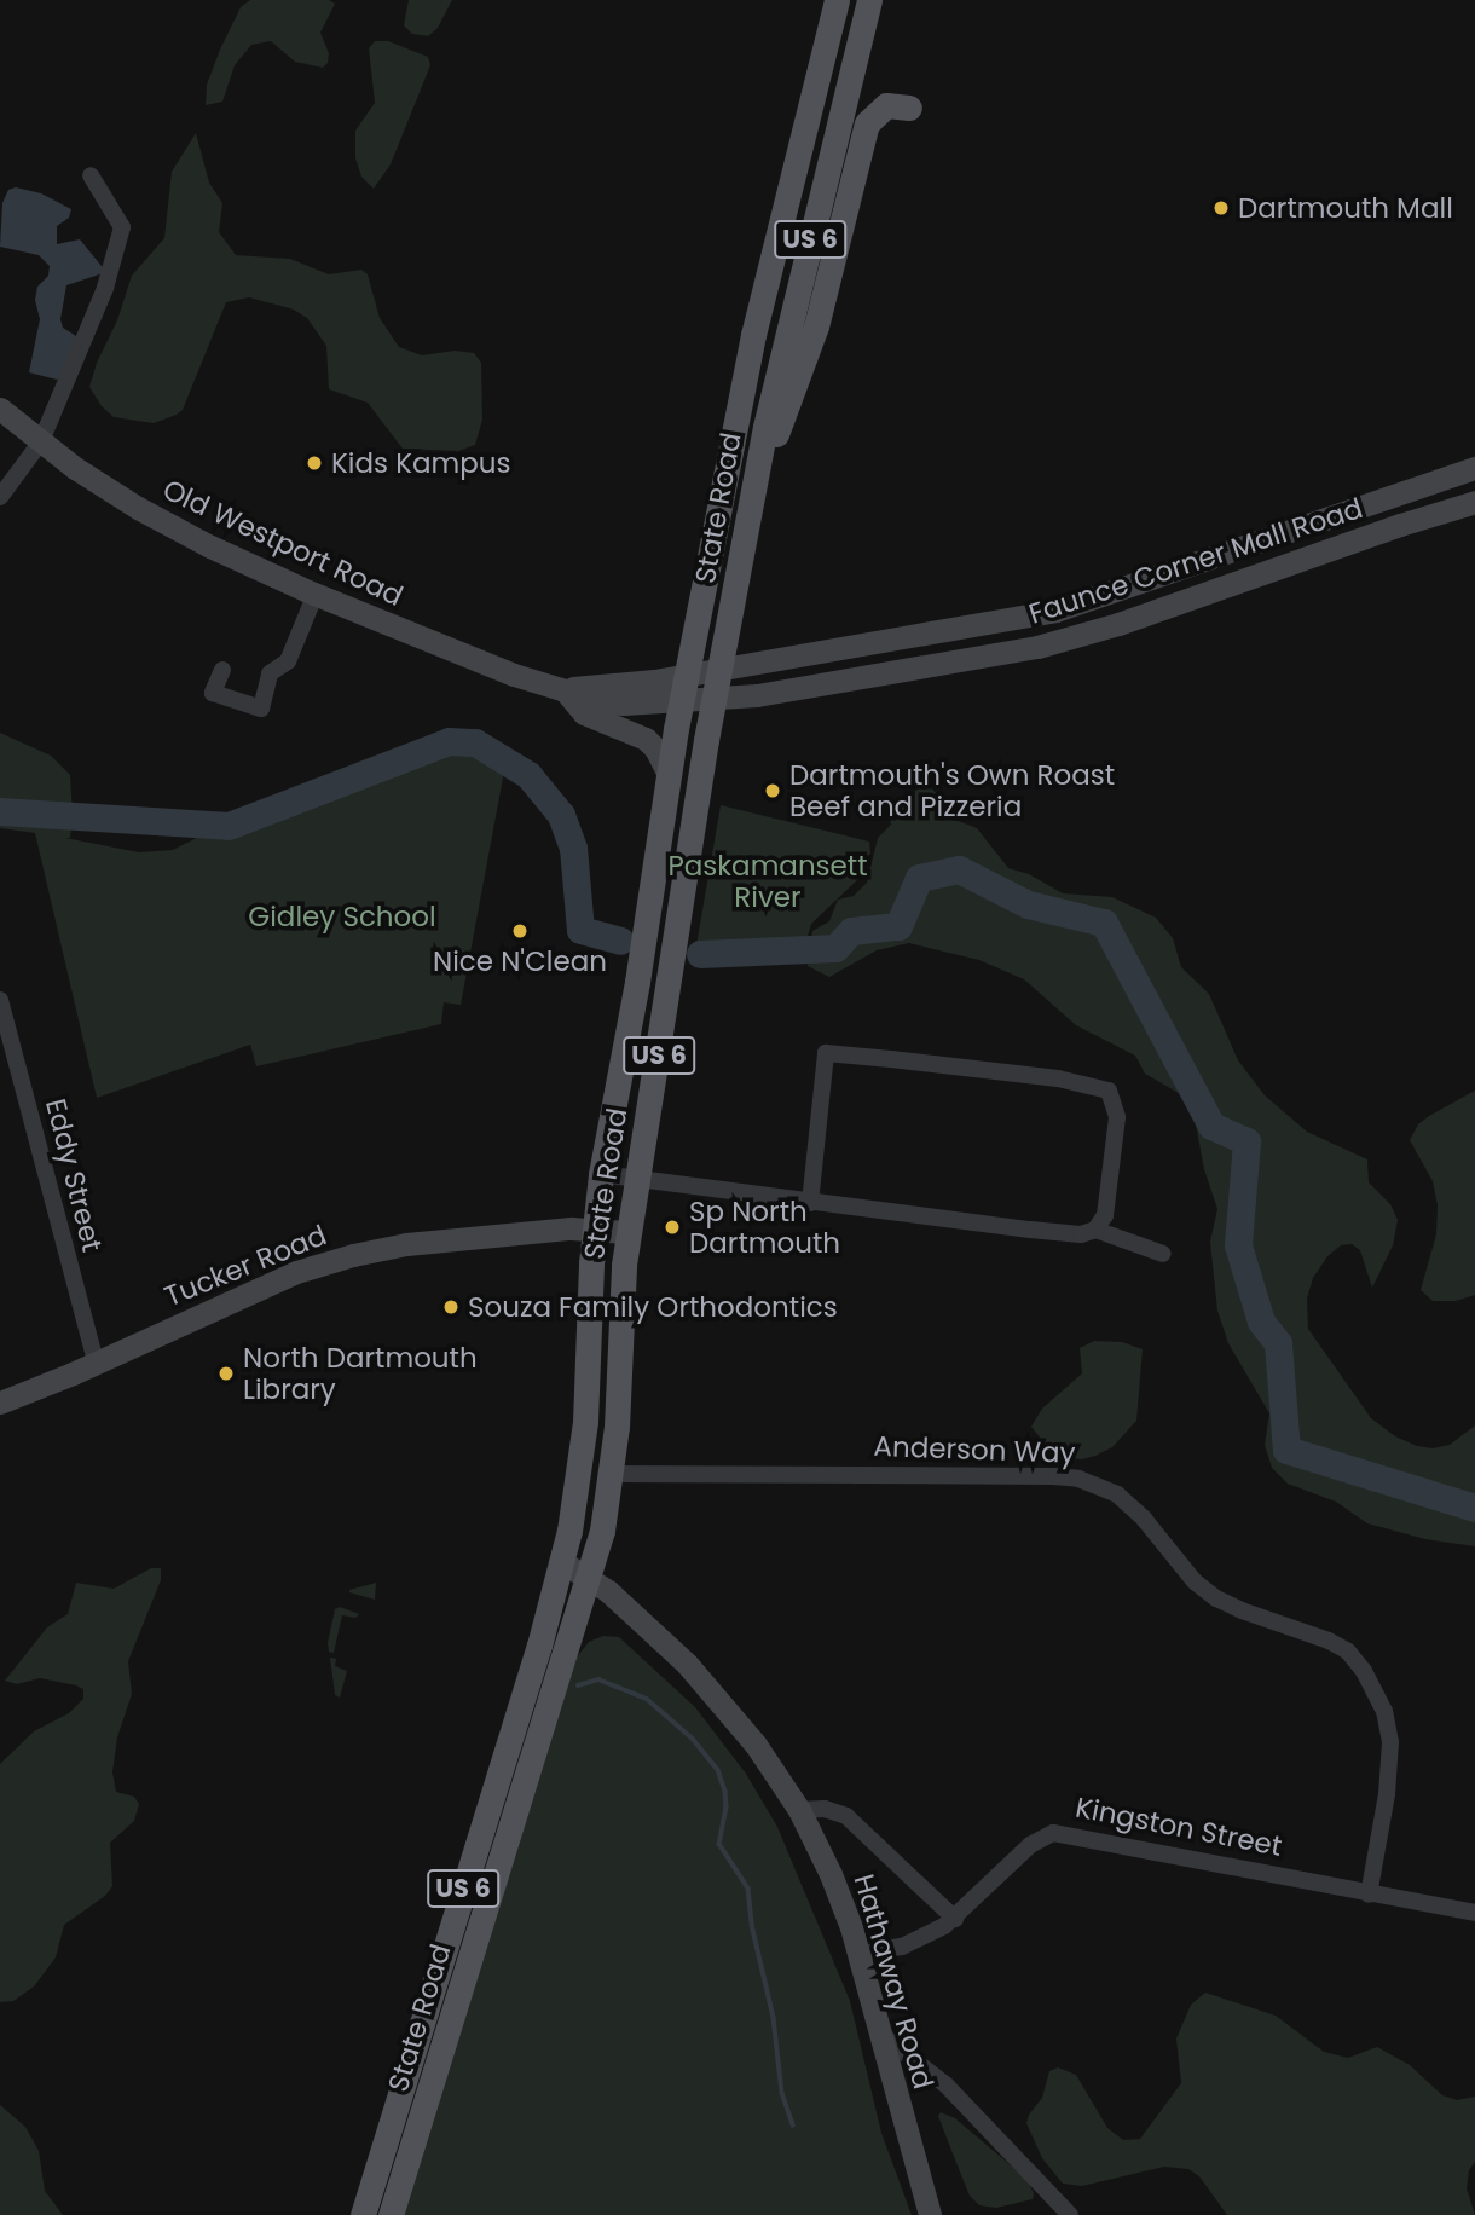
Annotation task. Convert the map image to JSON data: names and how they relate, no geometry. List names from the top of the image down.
{
  "streets": {
    "main road": [
      "US 6",
      "State Road",
      "Old Westport Road",
      "Faunce Corner Mall Road",
      "Tucker Road",
      "Hathaway Road"
    ],
    "street": ["Eddy Street", "Anderson Way", "Kingston Street"]
  },
  "crossings": [
    ["State Road", "Old Westport Road"],
    ["State Road", "Faunce Corner Mall Road"],
    ["State Road", "Tucker Road"],
    ["State Road", "Anderson Way"],
    ["State Road", "Hathaway Road"],
    ["Old Westport Road", "Faunce Corner Mall Road"],
    ["Eddy Street", "Tucker Road"],
    ["Anderson Way", "Kingston Street"],
    ["Kingston Street", "Hathaway Road"]
  ],
  "parks": ["Paskamansett River", "Gidley School"],
  "places": [
    "Dartmouth Mall",
    "Kids Kampus",
    "Dartmouth's Own Roast Beef and Pizzeria",
    "Nice N'Clean",
    "Sp North Dartmouth",
    "Souza Family Orthodontics",
    "North Dartmouth Library"
  ]
}
